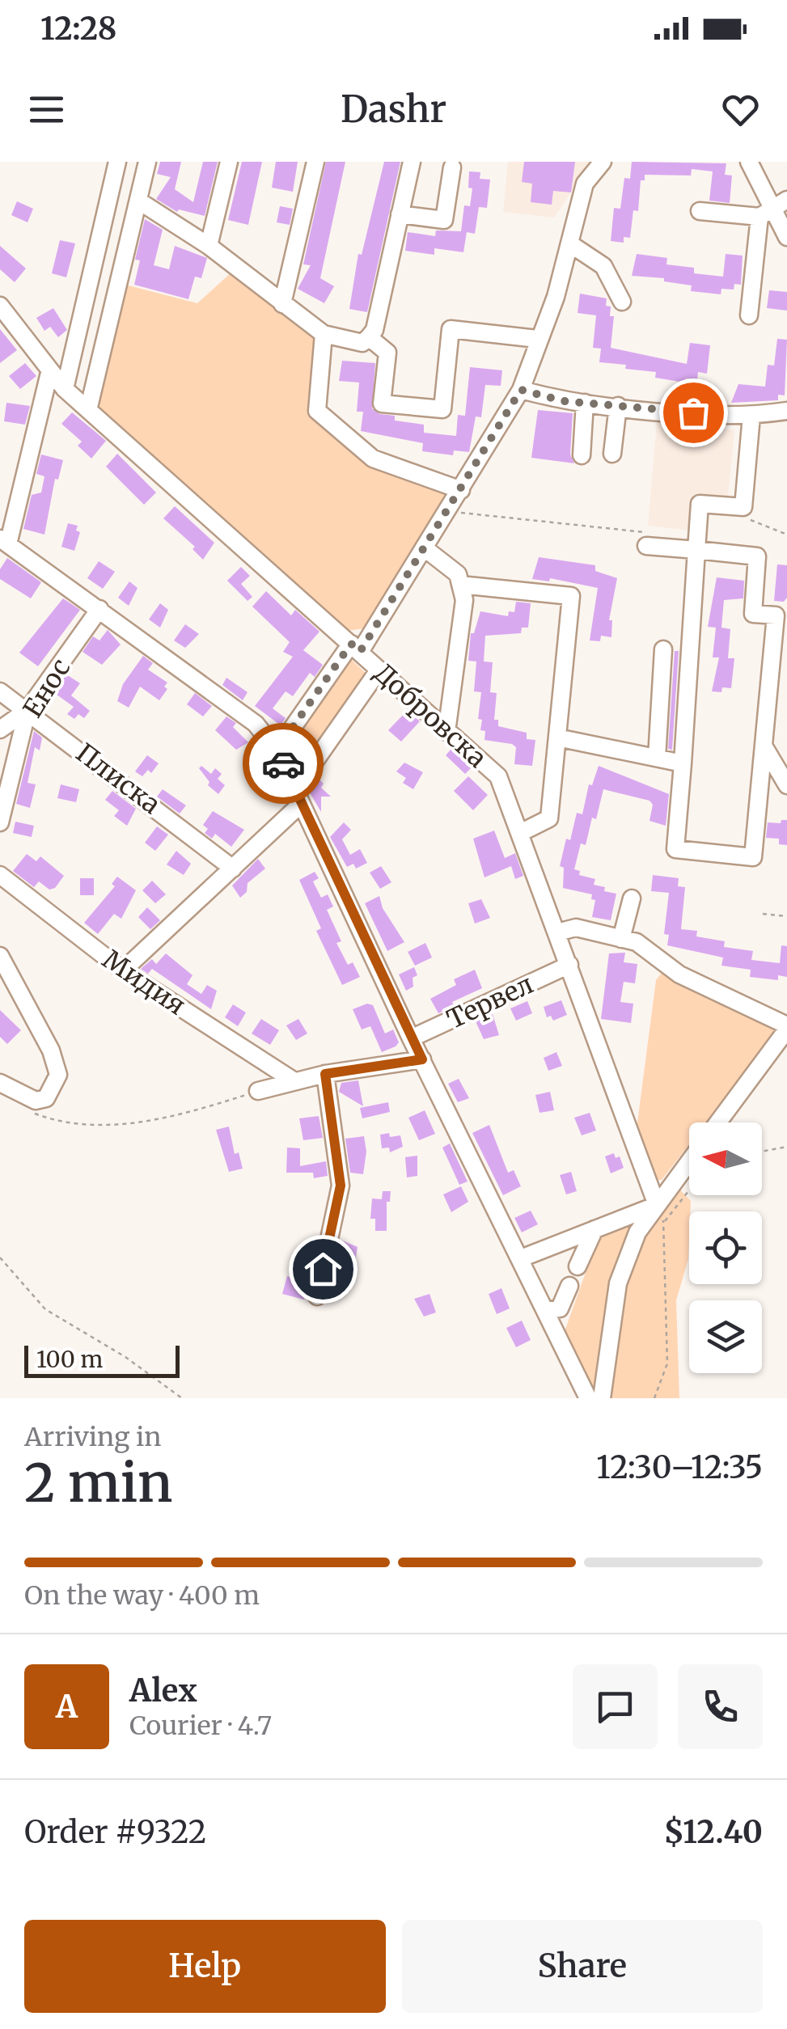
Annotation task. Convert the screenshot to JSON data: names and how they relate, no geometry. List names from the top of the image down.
{
  "streets": {
    "street": [
      "Енос",
      "Добровска",
      "Плиска",
      "Мидия",
      "Тервел"
    ]
  },
  "crossings": [
    ["Енос", "Плиска"],
    ["Добровска", "Тервел"]
  ],
  "scale_bar": "100 m",
  "north": "left",
  "page": {
    "status": "12:28",
    "header": "Dashr",
    "scale": "100 m",
    "heading": ["2 min", "Arriving in", "12:30–12:35"],
    "panel": [
      "Alex",
      "Courier · 4.7",
      "Order #9322",
      "$12.40"
    ],
    "bar": "On the way · 400 m",
    "round": "A",
    "buttons": ["Help", "Share"]
  }
}
